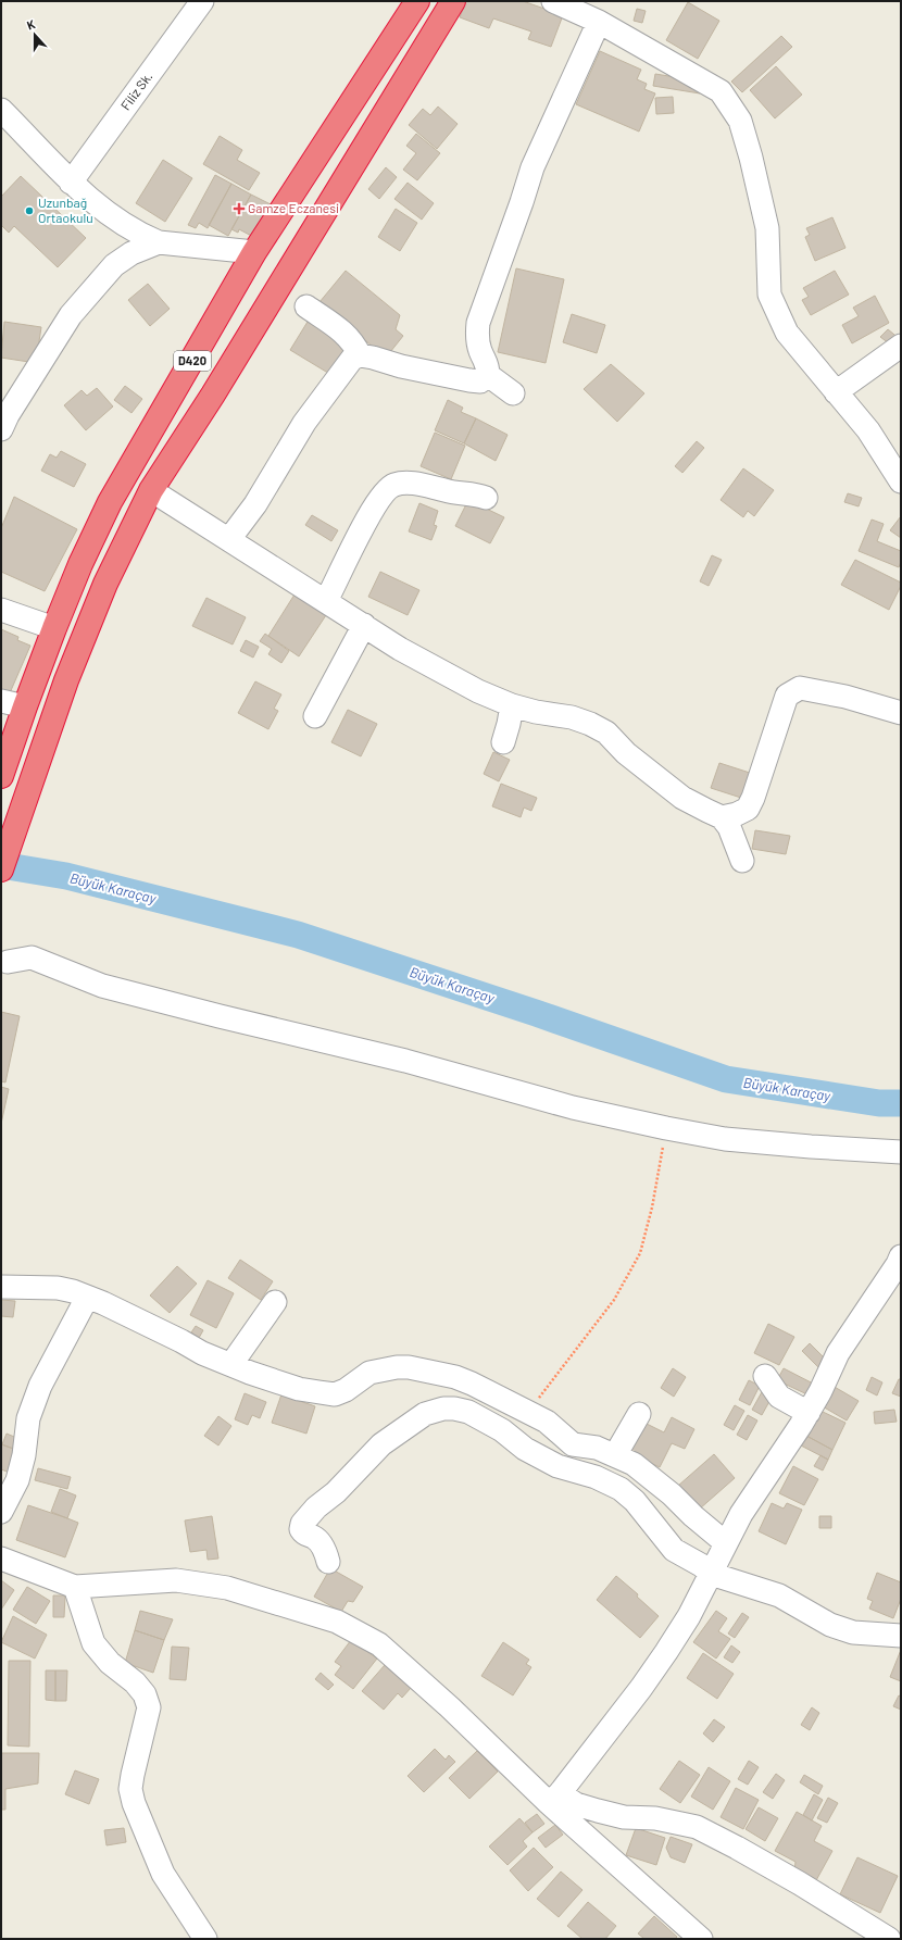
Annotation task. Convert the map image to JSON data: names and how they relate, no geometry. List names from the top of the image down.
{
  "streets": {
    "highway": ["D420"],
    "street": ["Filiz Sk."]
  },
  "water": ["Büyük Karaçay"],
  "places": {
    "health": ["Gamze Eczanesi"],
    "other": ["Uzunbağ Ortaokulu"]
  },
  "north": "top"
}
